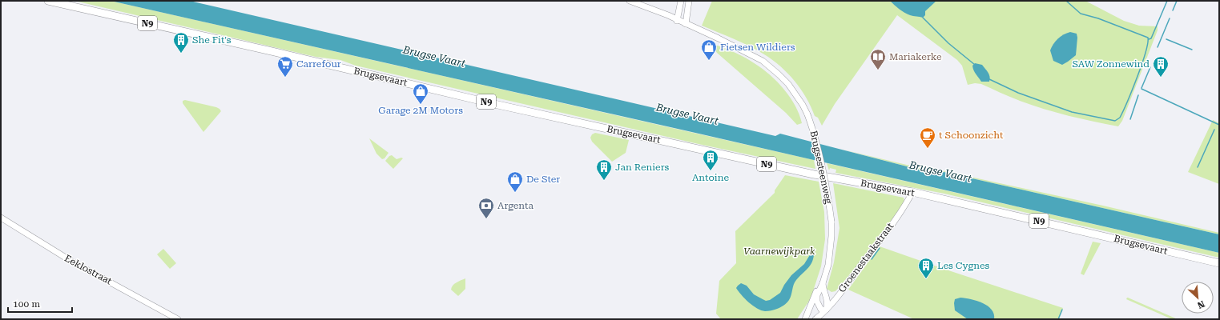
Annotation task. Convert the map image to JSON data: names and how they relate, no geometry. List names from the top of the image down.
{
  "streets": {
    "main road": ["N9", "Brugsevaart"],
    "street": ["Brugsesteenweg", "Groenestaakstraat", "Eeklostraat"]
  },
  "crossings": [
    ["Brugsevaart", "Groenestaakstraat"],
    ["Brugsesteenweg", "Groenestaakstraat"]
  ],
  "water": ["Brugse Vaart"],
  "parks": ["Vaarnewijkpark"],
  "places": {
    "building": [
      "She Fit's",
      "SAW Zonnewind",
      "Antoine",
      "Jan Reniers",
      "Les Cygnes"
    ],
    "shop": ["Fietsen Wildiers", "Garage 2M Motors", "De Ster"],
    "library": ["Mariakerke"],
    "supermarket": ["Carrefour"],
    "cafe": ["t Schoonzicht"],
    "bank": ["Argenta"]
  },
  "scale_bar": "100 m",
  "north": "bottom right"
}
